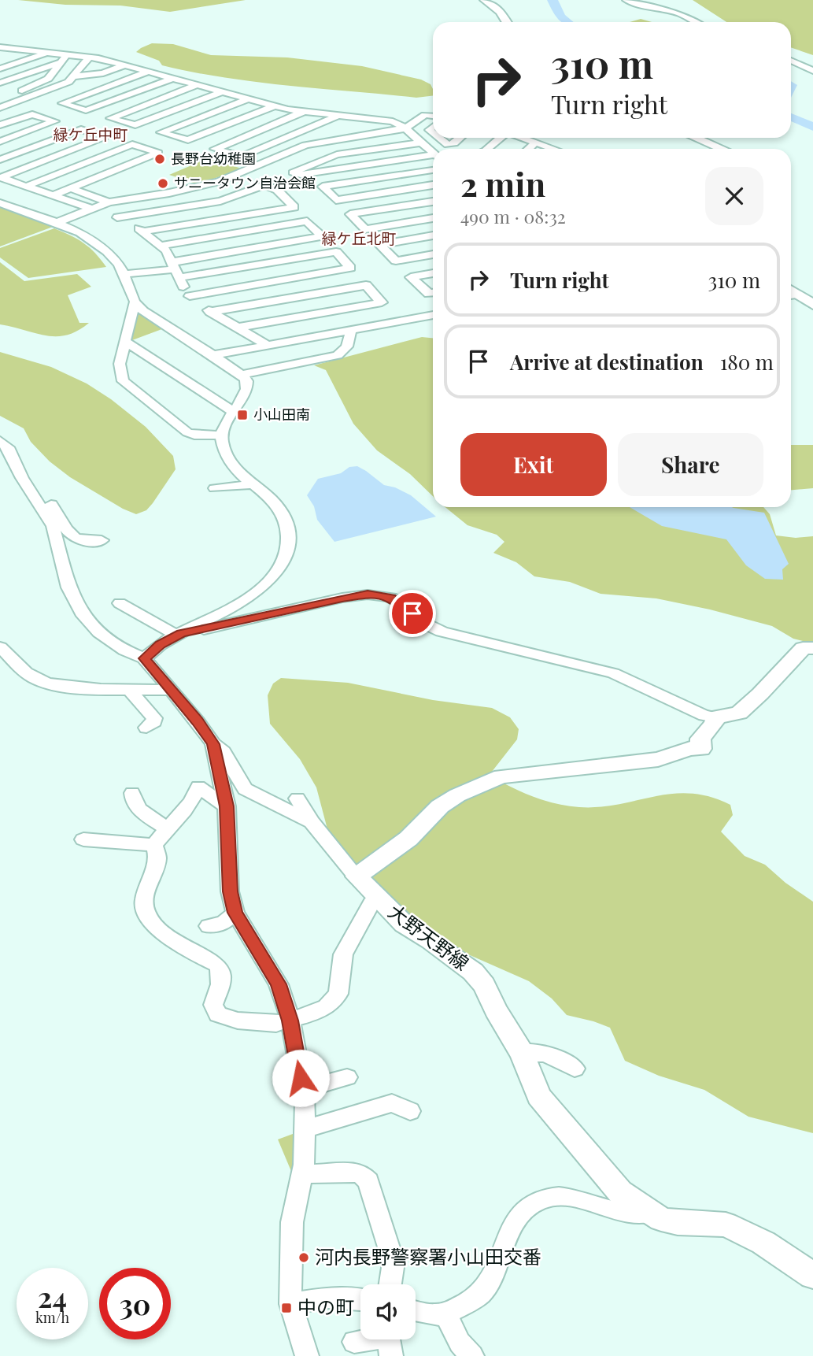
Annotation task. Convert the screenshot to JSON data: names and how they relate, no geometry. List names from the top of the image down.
{
  "streets": {
    "main road": ["大野天野線"]
  },
  "districts": ["緑ケ丘中町", "緑ケ丘北町"],
  "places": {
    "other": ["長野台幼稚園", "サニータウン自治会館", "河内長野警察署小山田交番"],
    "transit": ["小山田南", "中の町"]
  },
  "page": {
    "turn": ["310 m", "Turn right"],
    "heading": ["2 min", "490 m · 08:32"],
    "list": [
      {
        "name": "Turn right",
        "value": "310 m"
      },
      {
        "name": "Arrive at destination",
        "value": "180 m"
      }
    ],
    "buttons": ["Exit", "Share"],
    "speed": "24 km/h",
    "limit": "30"
  }
}
